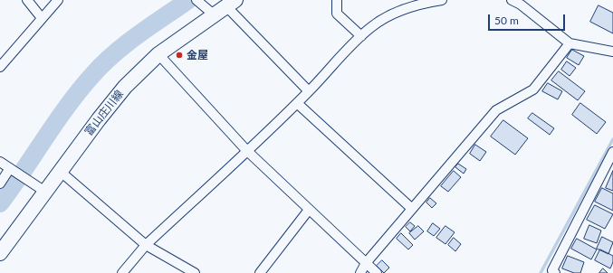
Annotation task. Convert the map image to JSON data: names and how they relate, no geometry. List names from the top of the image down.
{
  "streets": {
    "main road": ["富山庄川線"]
  },
  "places": ["金屋"],
  "scale_bar": "50 m"
}
